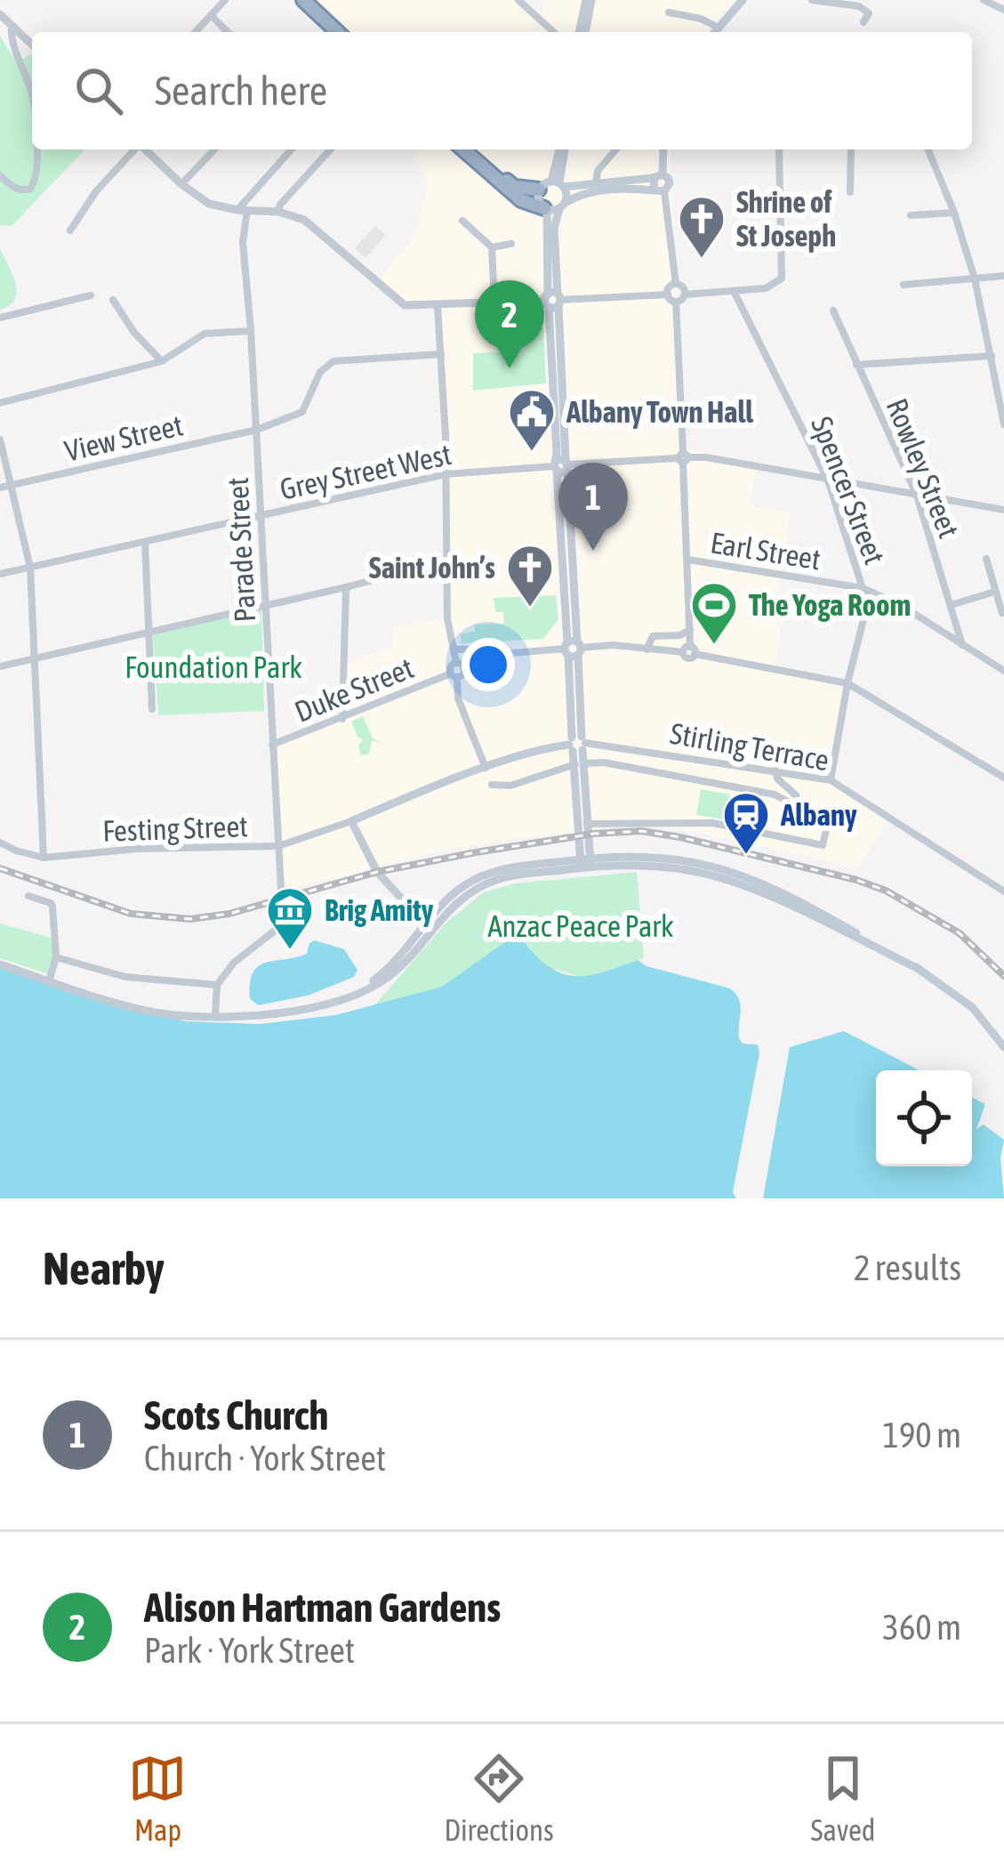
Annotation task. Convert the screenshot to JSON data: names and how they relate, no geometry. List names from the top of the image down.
{
  "streets": {
    "main road": ["Stirling Terrace"],
    "street": [
      "View Street",
      "Rowley Street",
      "Grey Street West",
      "Spencer Street",
      "Parade Street",
      "Earl Street",
      "Duke Street",
      "Festing Street"
    ]
  },
  "crossings": [
    ["View Street", "Parade Street"],
    ["Rowley Street", "Grey Street West"],
    ["Rowley Street", "Earl Street"],
    ["Grey Street West", "Spencer Street"],
    ["Grey Street West", "Parade Street"],
    ["Spencer Street", "Earl Street"],
    ["Spencer Street", "Stirling Terrace"],
    ["Parade Street", "Duke Street"],
    ["Parade Street", "Festing Street"],
    ["Stirling Terrace", "Festing Street"]
  ],
  "parks": ["Foundation Park", "Anzac Peace Park"],
  "places": {
    "church": ["Shrine of St Joseph", "Saint John’s"],
    "public building": ["Albany Town Hall"],
    "sports": ["The Yoga Room"],
    "station": ["Albany"],
    "museum": ["Brig Amity"]
  },
  "page": {
    "search": "Search here",
    "pins": ["2", "1"],
    "heading": ["Nearby", "2 results"],
    "list": [
      {
        "mark": "1",
        "name": "Scots Church",
        "note": "Church · York Street",
        "value": "190 m"
      },
      {
        "mark": "2",
        "name": "Alison Hartman Gardens",
        "note": "Park · York Street",
        "value": "360 m"
      }
    ],
    "nav": ["Map", "Directions", "Saved"]
  }
}
